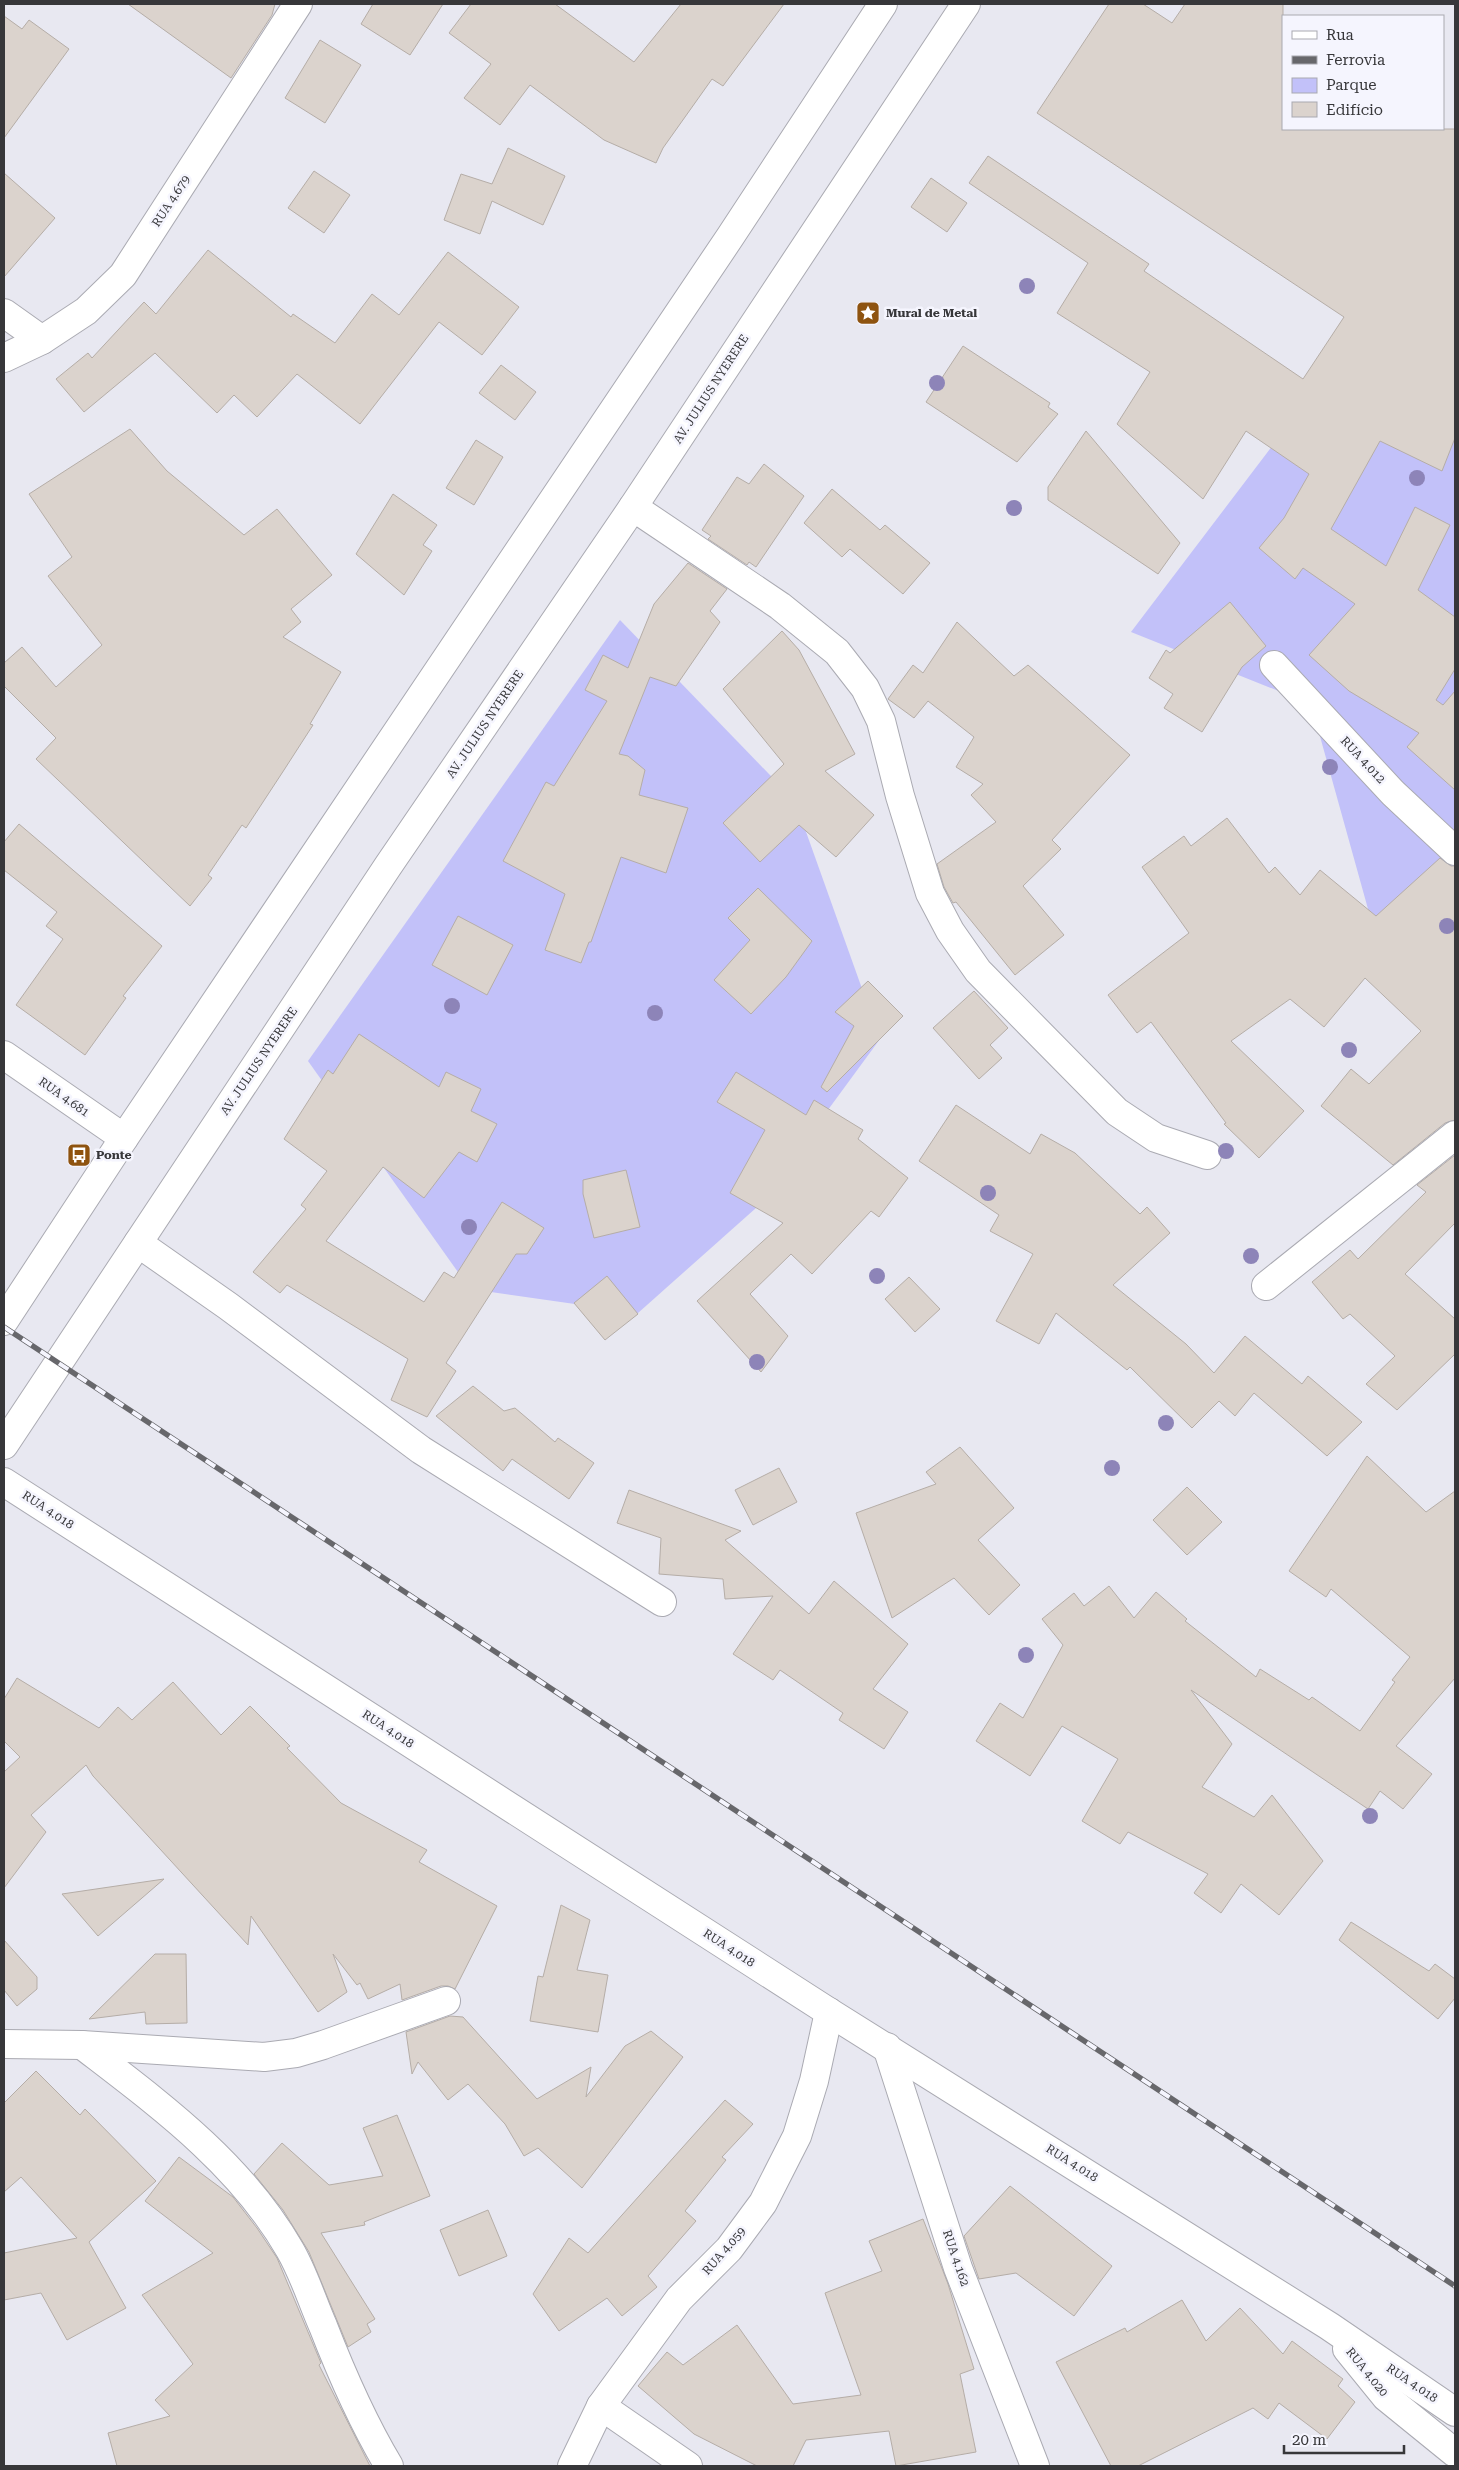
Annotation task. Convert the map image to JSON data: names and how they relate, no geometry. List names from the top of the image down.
{
  "streets": {
    "street": [
      "RUA 4.679",
      "AV. JULIUS NYERERE",
      "RUA 4.012",
      "RUA 4.681",
      "RUA 4.018",
      "RUA 4.059",
      "RUA 4.162",
      "RUA 4.020"
    ]
  },
  "crossings": [
    ["RUA 4.018", "RUA 4.059"],
    ["RUA 4.018", "RUA 4.162"],
    ["RUA 4.018", "RUA 4.020"]
  ],
  "places": {
    "place": ["Mural de Metal"],
    "bus stop": ["Ponte"]
  },
  "legend": [
    "Rua",
    "Ferrovia",
    "Parque",
    "Edifício"
  ],
  "scale_bar": "20 m"
}
